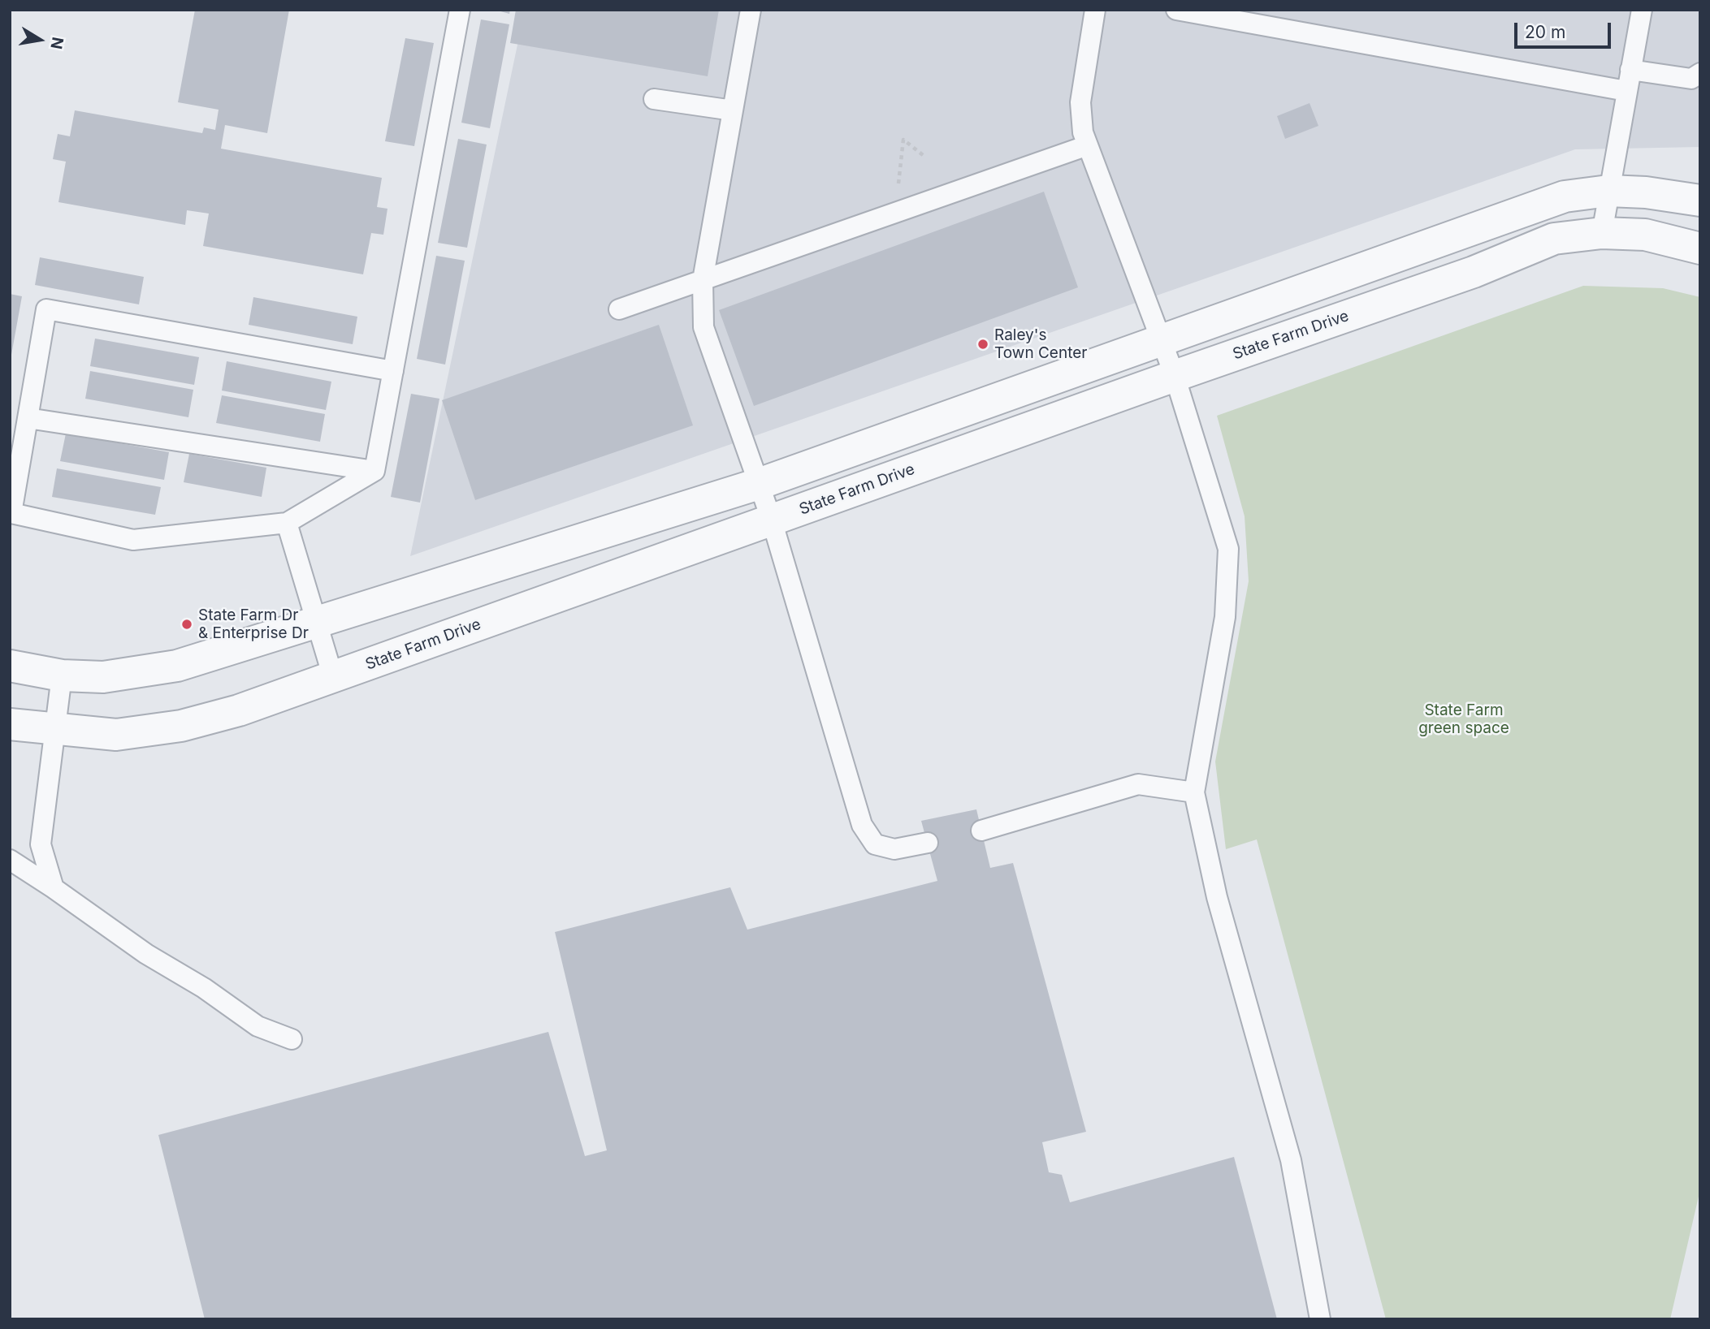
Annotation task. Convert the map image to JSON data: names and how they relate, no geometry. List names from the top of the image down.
{
  "streets": {
    "street": ["State Farm Drive"]
  },
  "parks": ["State Farm green space"],
  "places": ["Raley's Town Center", "State Farm Dr & Enterprise Dr"],
  "scale_bar": "20 m",
  "north": "right"
}
